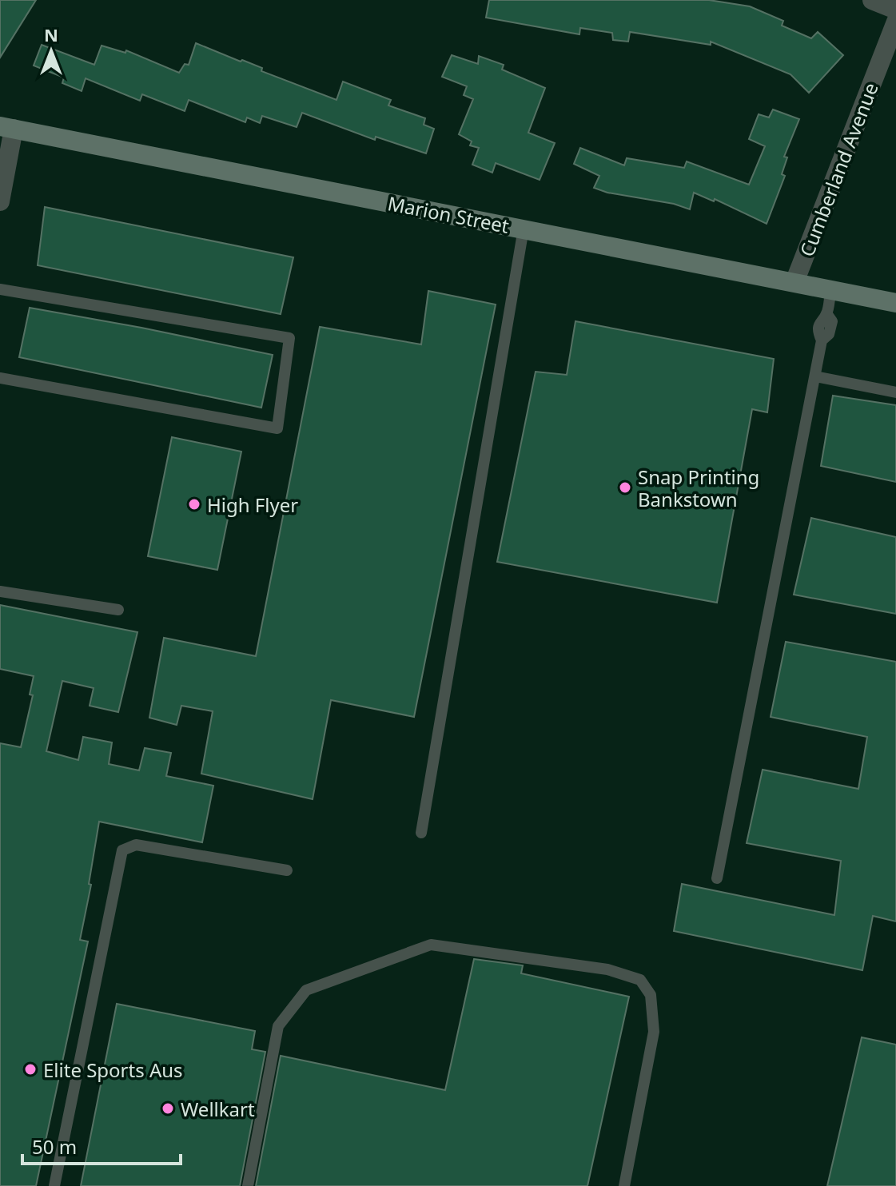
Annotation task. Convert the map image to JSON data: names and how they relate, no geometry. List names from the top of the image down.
{
  "streets": {
    "main road": ["Marion Street"],
    "street": ["Cumberland Avenue"]
  },
  "crossings": [
    ["Cumberland Avenue", "Marion Street"]
  ],
  "places": [
    "Snap Printing Bankstown",
    "High Flyer",
    "Elite Sports Aus",
    "Wellkart"
  ],
  "scale_bar": "50 m",
  "north": "top"
}
